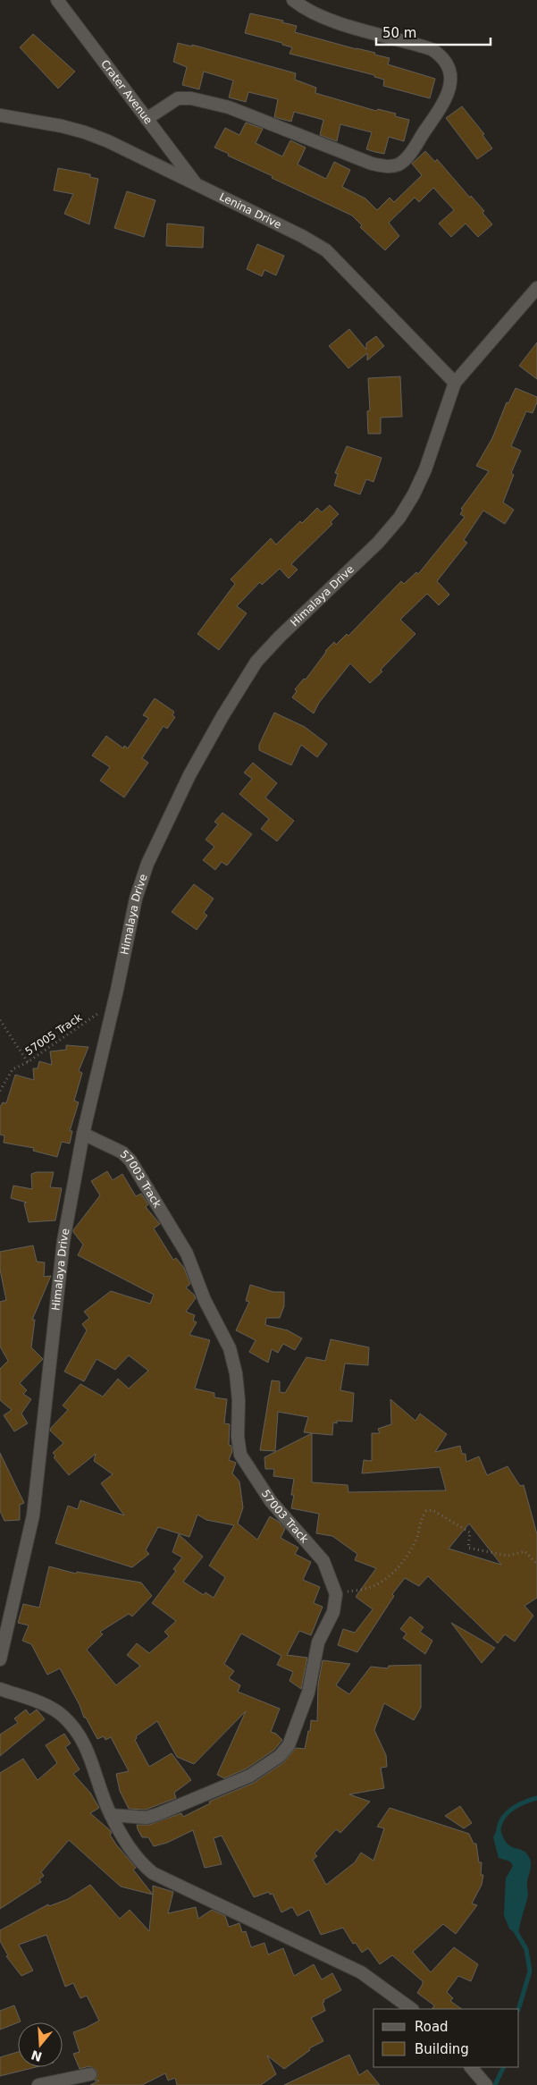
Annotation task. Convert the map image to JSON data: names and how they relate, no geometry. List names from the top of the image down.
{
  "streets": {
    "street": [
      "Crater Avenue",
      "Lenina Drive",
      "Himalaya Drive",
      "57003 Track"
    ],
    "path": ["57005 Track"]
  },
  "crossings": [
    ["Crater Avenue", "Lenina Drive"],
    ["Lenina Drive", "Himalaya Drive"],
    ["Himalaya Drive", "57003 Track"]
  ],
  "legend": ["Road", "Building"],
  "scale_bar": "50 m",
  "north": "bottom"
}
